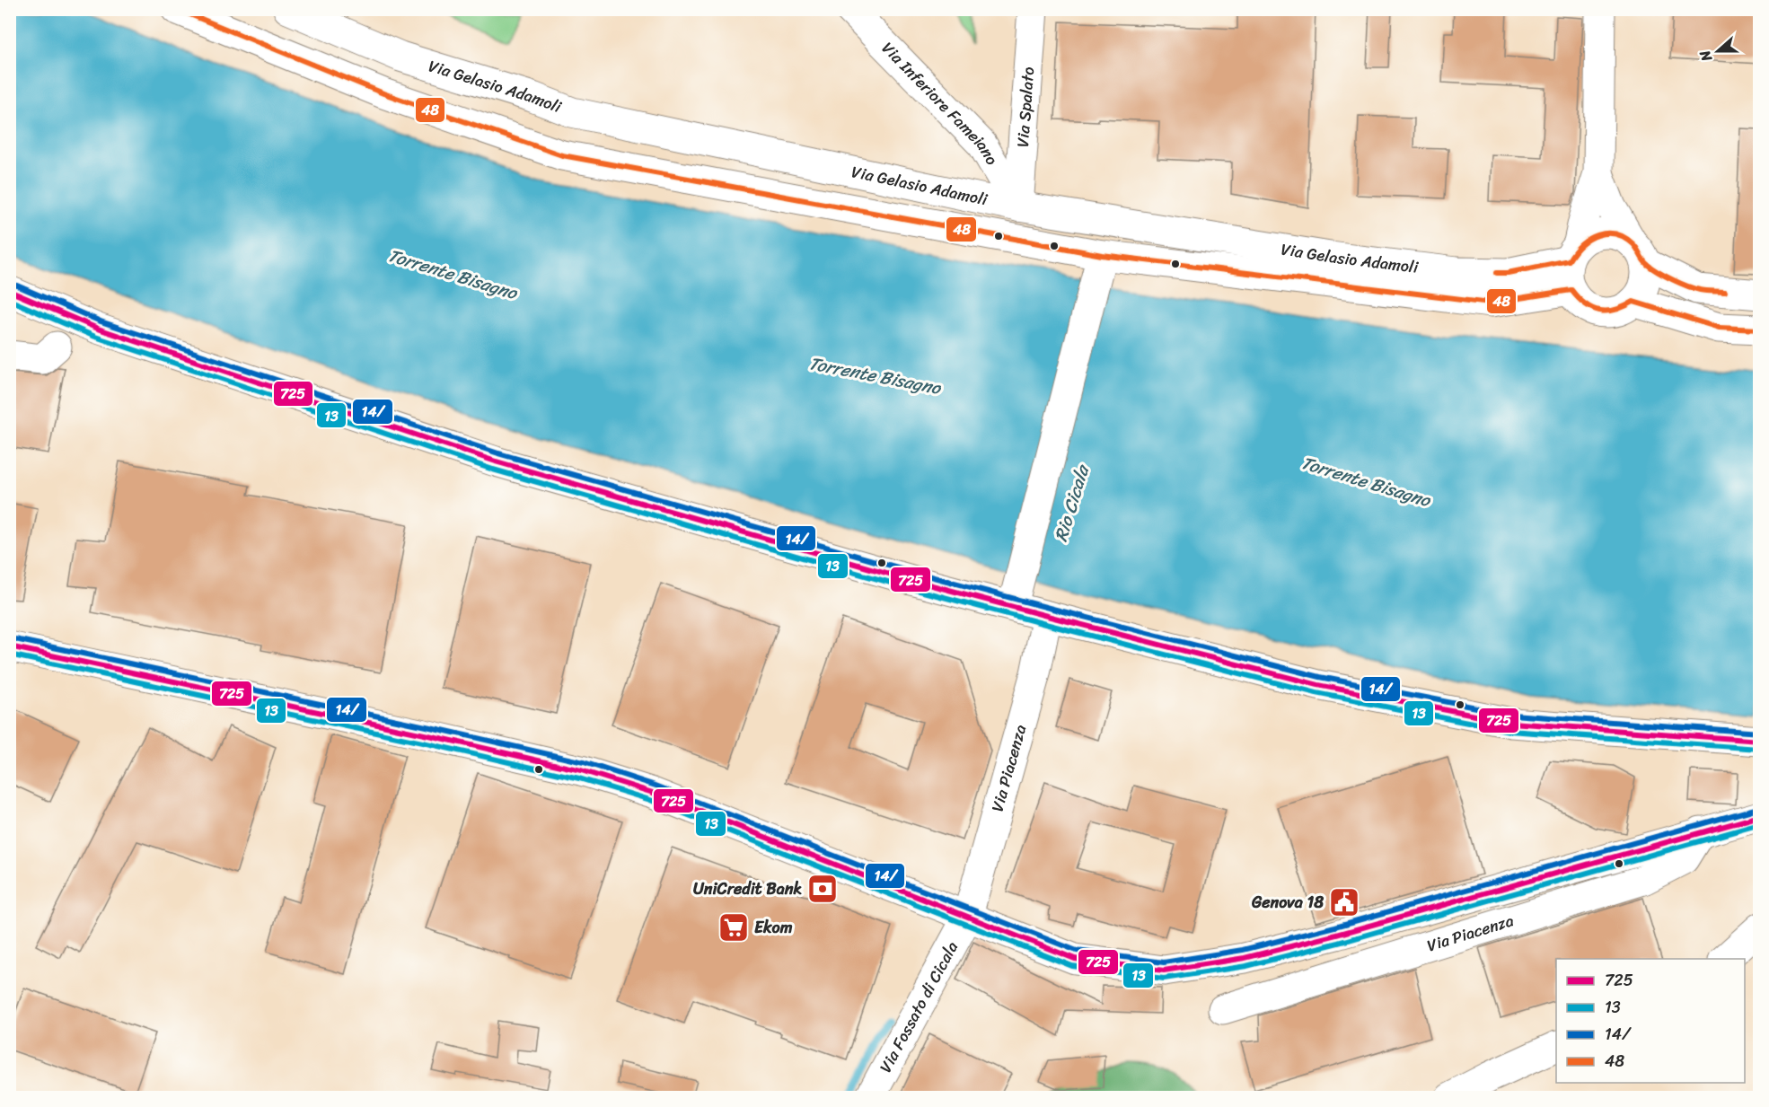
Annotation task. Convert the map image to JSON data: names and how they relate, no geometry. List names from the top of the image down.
{
  "streets": {
    "main road": [
      "Via Gelasio Adamoli",
      "Via Inferiore Fameiano",
      "Via Spalato",
      "Via Piacenza",
      "Via Fossato di Cicala"
    ]
  },
  "crossings": [
    ["Via Gelasio Adamoli", "Via Inferiore Fameiano"],
    ["Via Gelasio Adamoli", "Via Spalato"],
    ["Via Inferiore Fameiano", "Via Spalato"],
    ["Via Piacenza", "Via Fossato di Cicala"]
  ],
  "water": ["Torrente Bisagno", "Rio Cicala"],
  "places": {
    "bank": ["UniCredit Bank"],
    "public building": ["Genova 18"],
    "supermarket": ["Ekom"]
  },
  "lines": [
    "transit line 48",
    "transit line 14/",
    "transit line 725",
    "transit line 13"
  ],
  "legend": [
    "725",
    "13",
    "14/",
    "48"
  ],
  "north": "left"
}
